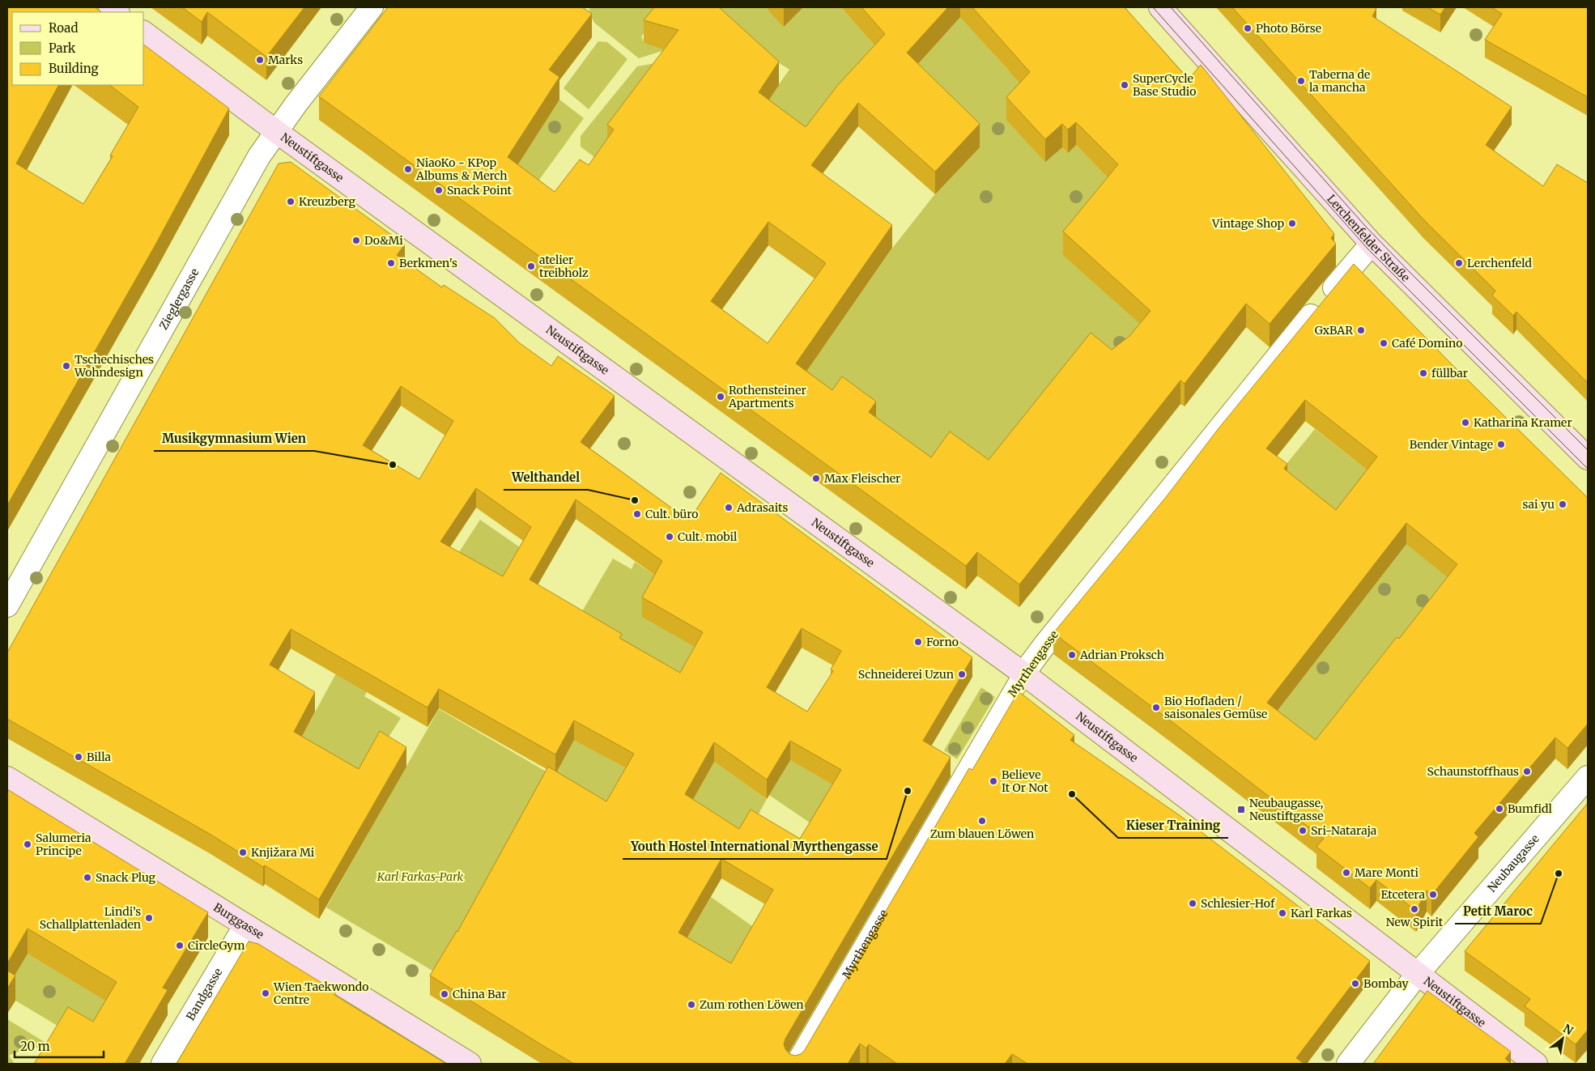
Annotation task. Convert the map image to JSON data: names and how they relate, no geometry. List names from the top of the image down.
{
  "streets": {
    "main road": ["Neustiftgasse", "Lerchenfelder Straße", "Burggasse"],
    "street": [
      "Zieglergasse",
      "Myrthengasse",
      "Neubaugasse",
      "Bandgasse"
    ]
  },
  "crossings": [
    ["Neustiftgasse", "Zieglergasse"],
    ["Neustiftgasse", "Myrthengasse"],
    ["Neustiftgasse", "Neubaugasse"],
    ["Lerchenfelder Straße", "Myrthengasse"],
    ["Burggasse", "Bandgasse"]
  ],
  "parks": ["Karl Farkas-Park"],
  "places": {
    "other": [
      "Photo Börse",
      "Marks",
      "Taberna de la mancha",
      "SuperCycle Base Studio",
      "NiaoKo - KPop Albums & Merch",
      "Snack Point",
      "Kreuzberg",
      "Vintage Shop",
      "Do&Mi",
      "Berkmen's",
      "Lerchenfeld",
      "atelier treibholz",
      "GxBAR",
      "Café Domino",
      "Tschechisches Wohndesign",
      "füllbar",
      "Rothensteiner Apartments",
      "Katharina Kramer",
      "Bender Vintage",
      "Musikgymnasium Wien",
      "Max Fleischer",
      "Welthandel",
      "sai yu",
      "Adrasaits",
      "Cult. büro",
      "Cult. mobil",
      "Forno",
      "Adrian Proksch",
      "Schneiderei Uzun",
      "Bio Hofladen / saisonales Gemüse",
      "Billa",
      "Schaunstoffhaus",
      "Believe It Or Not",
      "Youth Hostel International Myrthengasse",
      "Kieser Training",
      "Bumfidl",
      "Zum blauen Löwen",
      "Sri-Nataraja",
      "Salumeria Principe",
      "Knjižara Mi",
      "Mare Monti",
      "Petit Maroc",
      "Snack Plug",
      "Etcetera",
      "Schlesier-Hof",
      "New Spirit",
      "Karl Farkas",
      "Lindi’s Schallplattenladen",
      "CircleGym",
      "Bombay",
      "Wien Taekwondo Centre",
      "China Bar",
      "Zum rothen Löwen"
    ],
    "transit": ["Neubaugasse, Neustiftgasse"]
  },
  "legend": ["Road", "Park", "Building"],
  "scale_bar": "20 m",
  "north": "top right"
}
